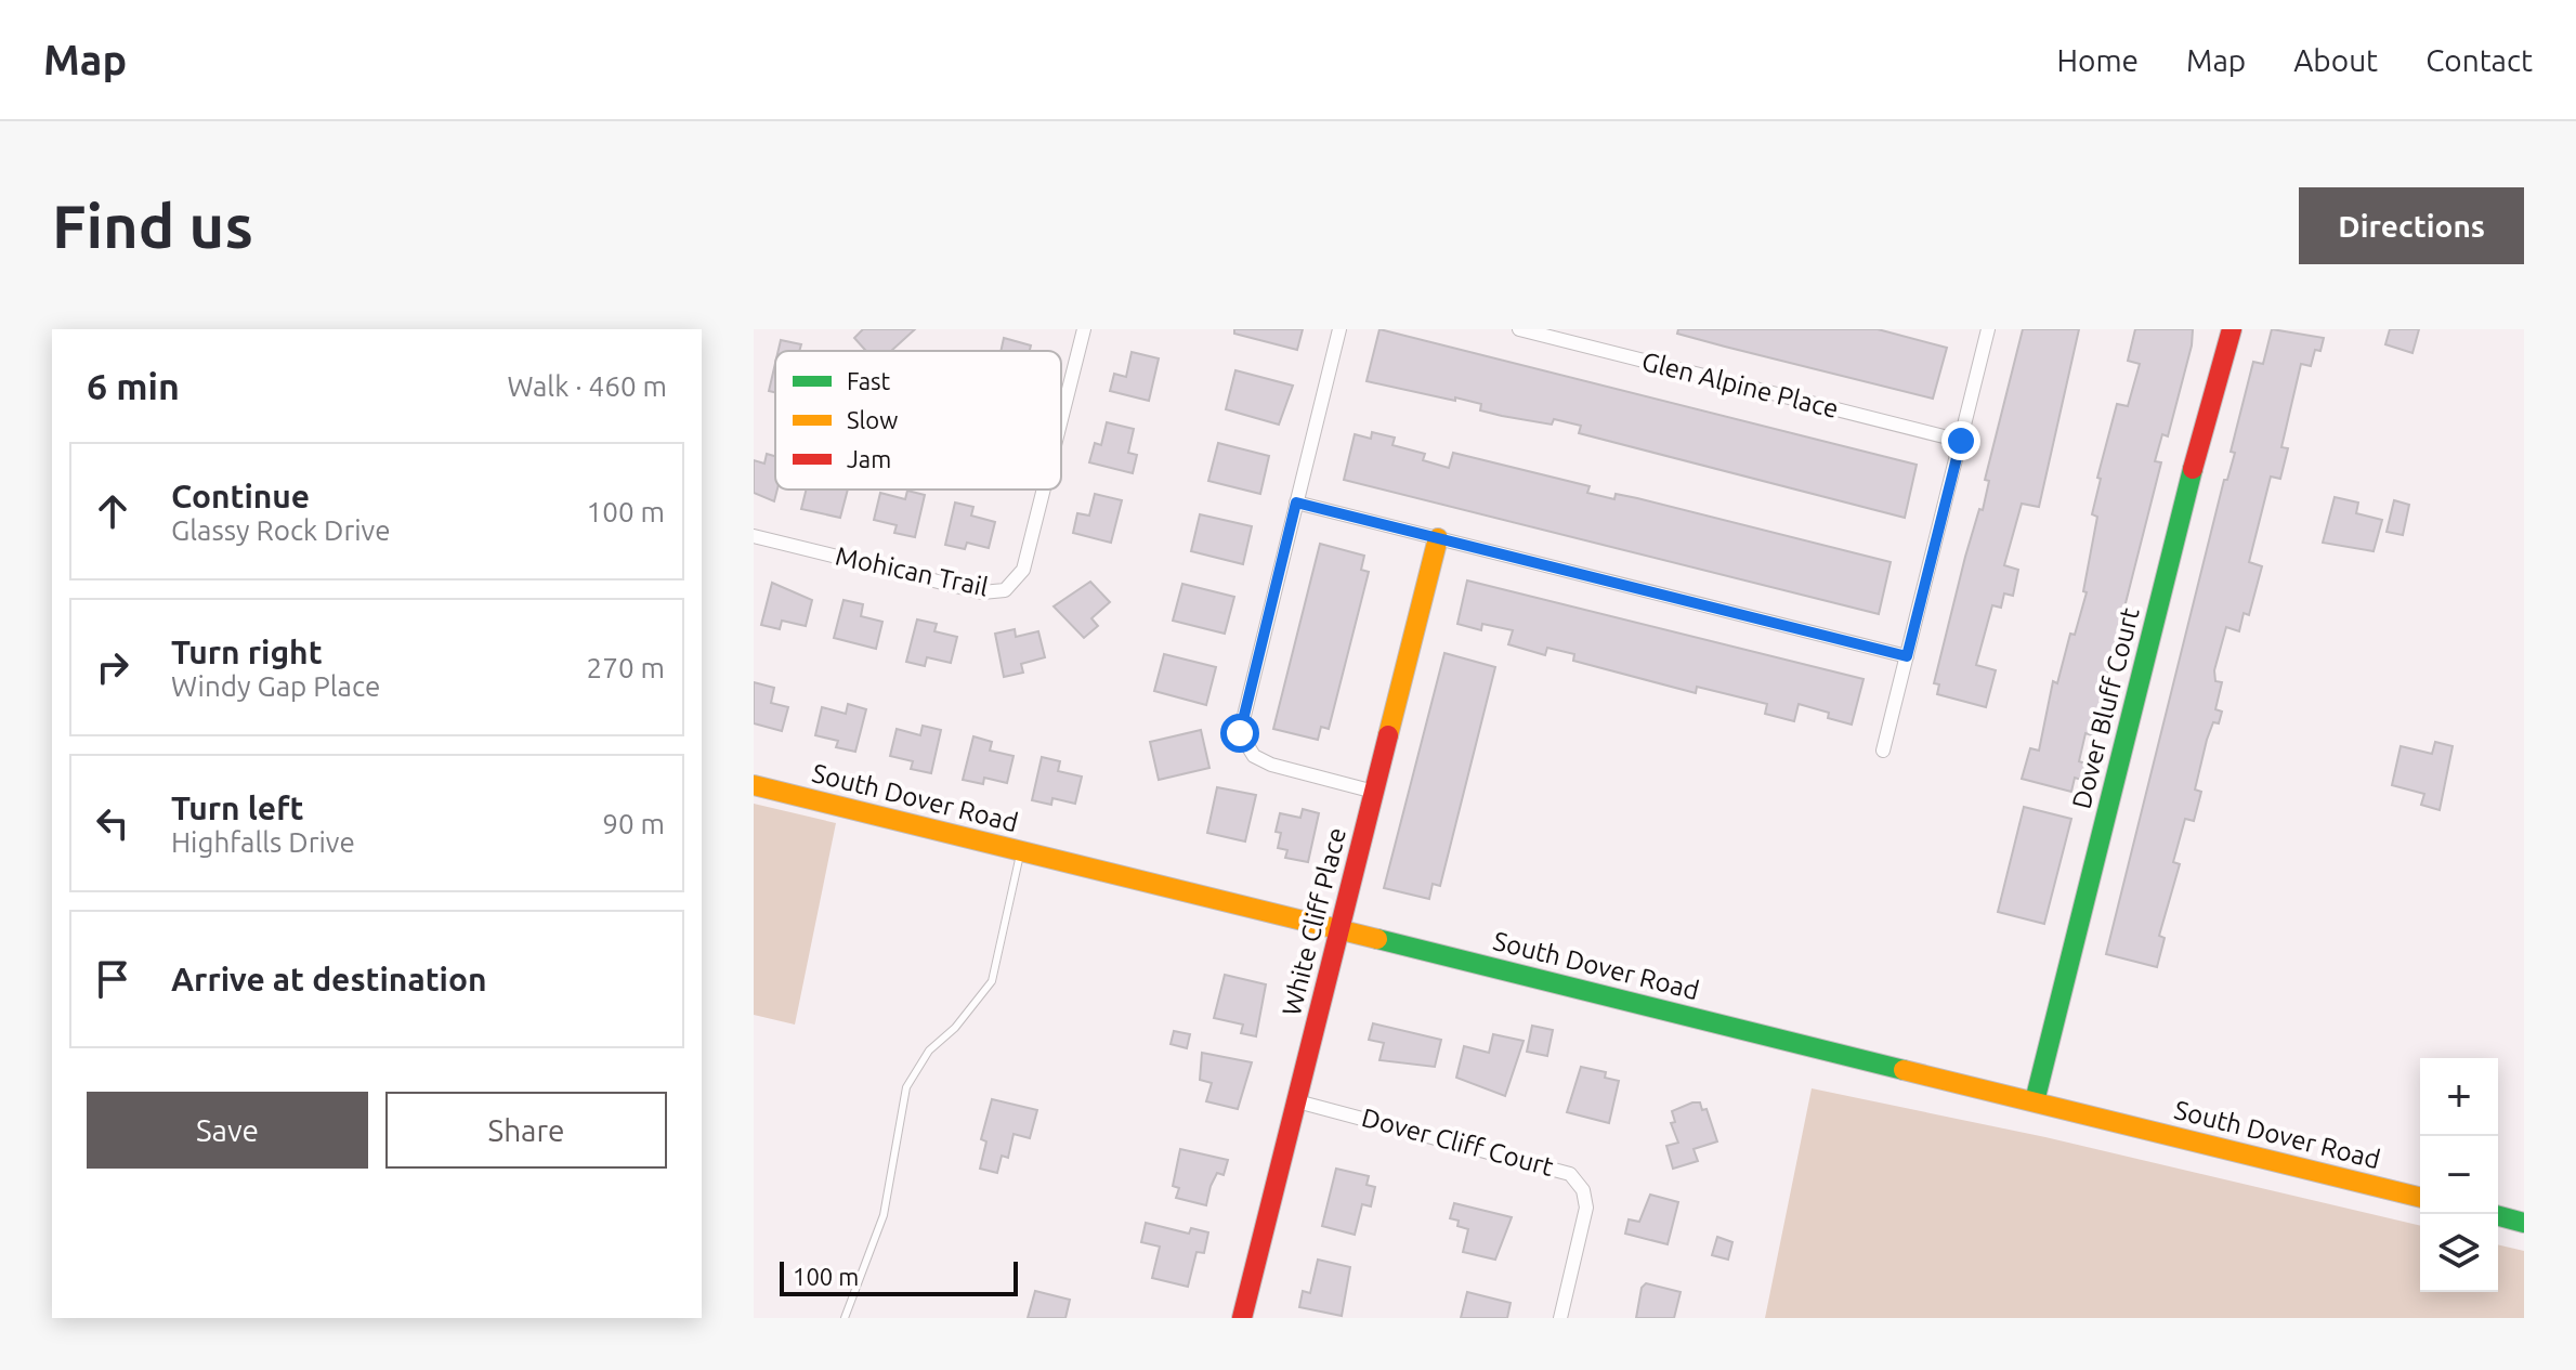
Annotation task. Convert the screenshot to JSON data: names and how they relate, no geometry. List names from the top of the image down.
{
  "streets": {
    "street": [
      "Glen Alpine Place",
      "Mohican Trail",
      "Dover Bluff Court",
      "South Dover Road",
      "White Cliff Place",
      "Dover Cliff Court"
    ]
  },
  "crossings": [
    ["Dover Bluff Court", "South Dover Road"],
    ["South Dover Road", "White Cliff Place"],
    ["White Cliff Place", "Dover Cliff Court"]
  ],
  "legend": ["Fast", "Slow", "Jam"],
  "scale_bar": "100 m",
  "page": {
    "header": "Map",
    "nav": [
      "Home",
      "Map",
      "About",
      "Contact"
    ],
    "buttons": [
      "Directions",
      ["Save", "Share"]
    ],
    "title": "Find us",
    "heading": ["6 min", "Walk · 460 m"],
    "list": [
      ["Continue", "Glassy Rock Drive", "100 m"],
      ["Turn right", "Windy Gap Place", "270 m"],
      ["Turn left", "Highfalls Drive", "90 m"],
      "Arrive at destination"
    ],
    "map_buttons": ["+", "−"],
    "scale": "100 m"
  }
}
